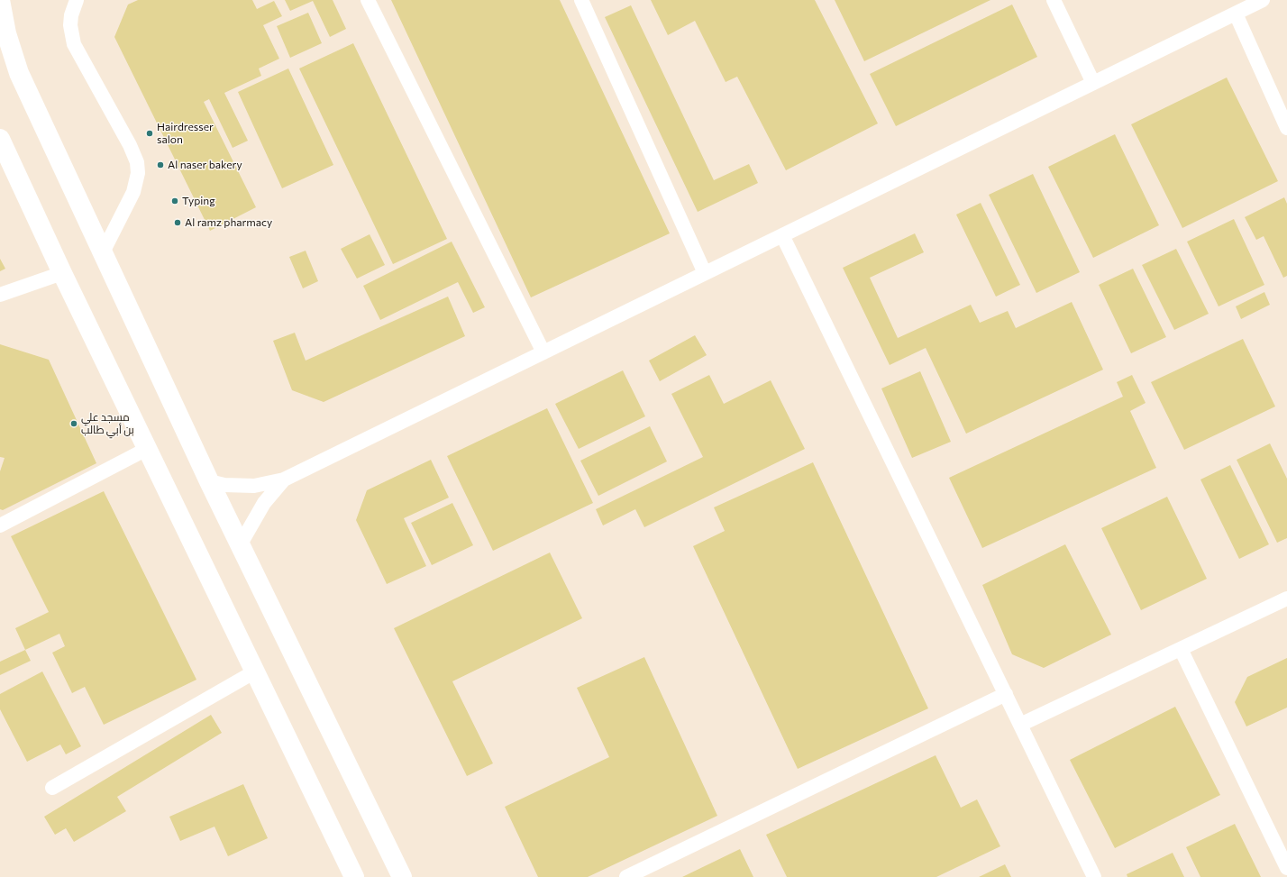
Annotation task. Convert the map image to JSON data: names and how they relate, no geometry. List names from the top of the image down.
{
  "places": [
    "Hairdresser salon",
    "Al naser bakery",
    "Typing",
    "Al ramz pharmacy",
    "مسجد علي بن أبي طالب"
  ]
}
